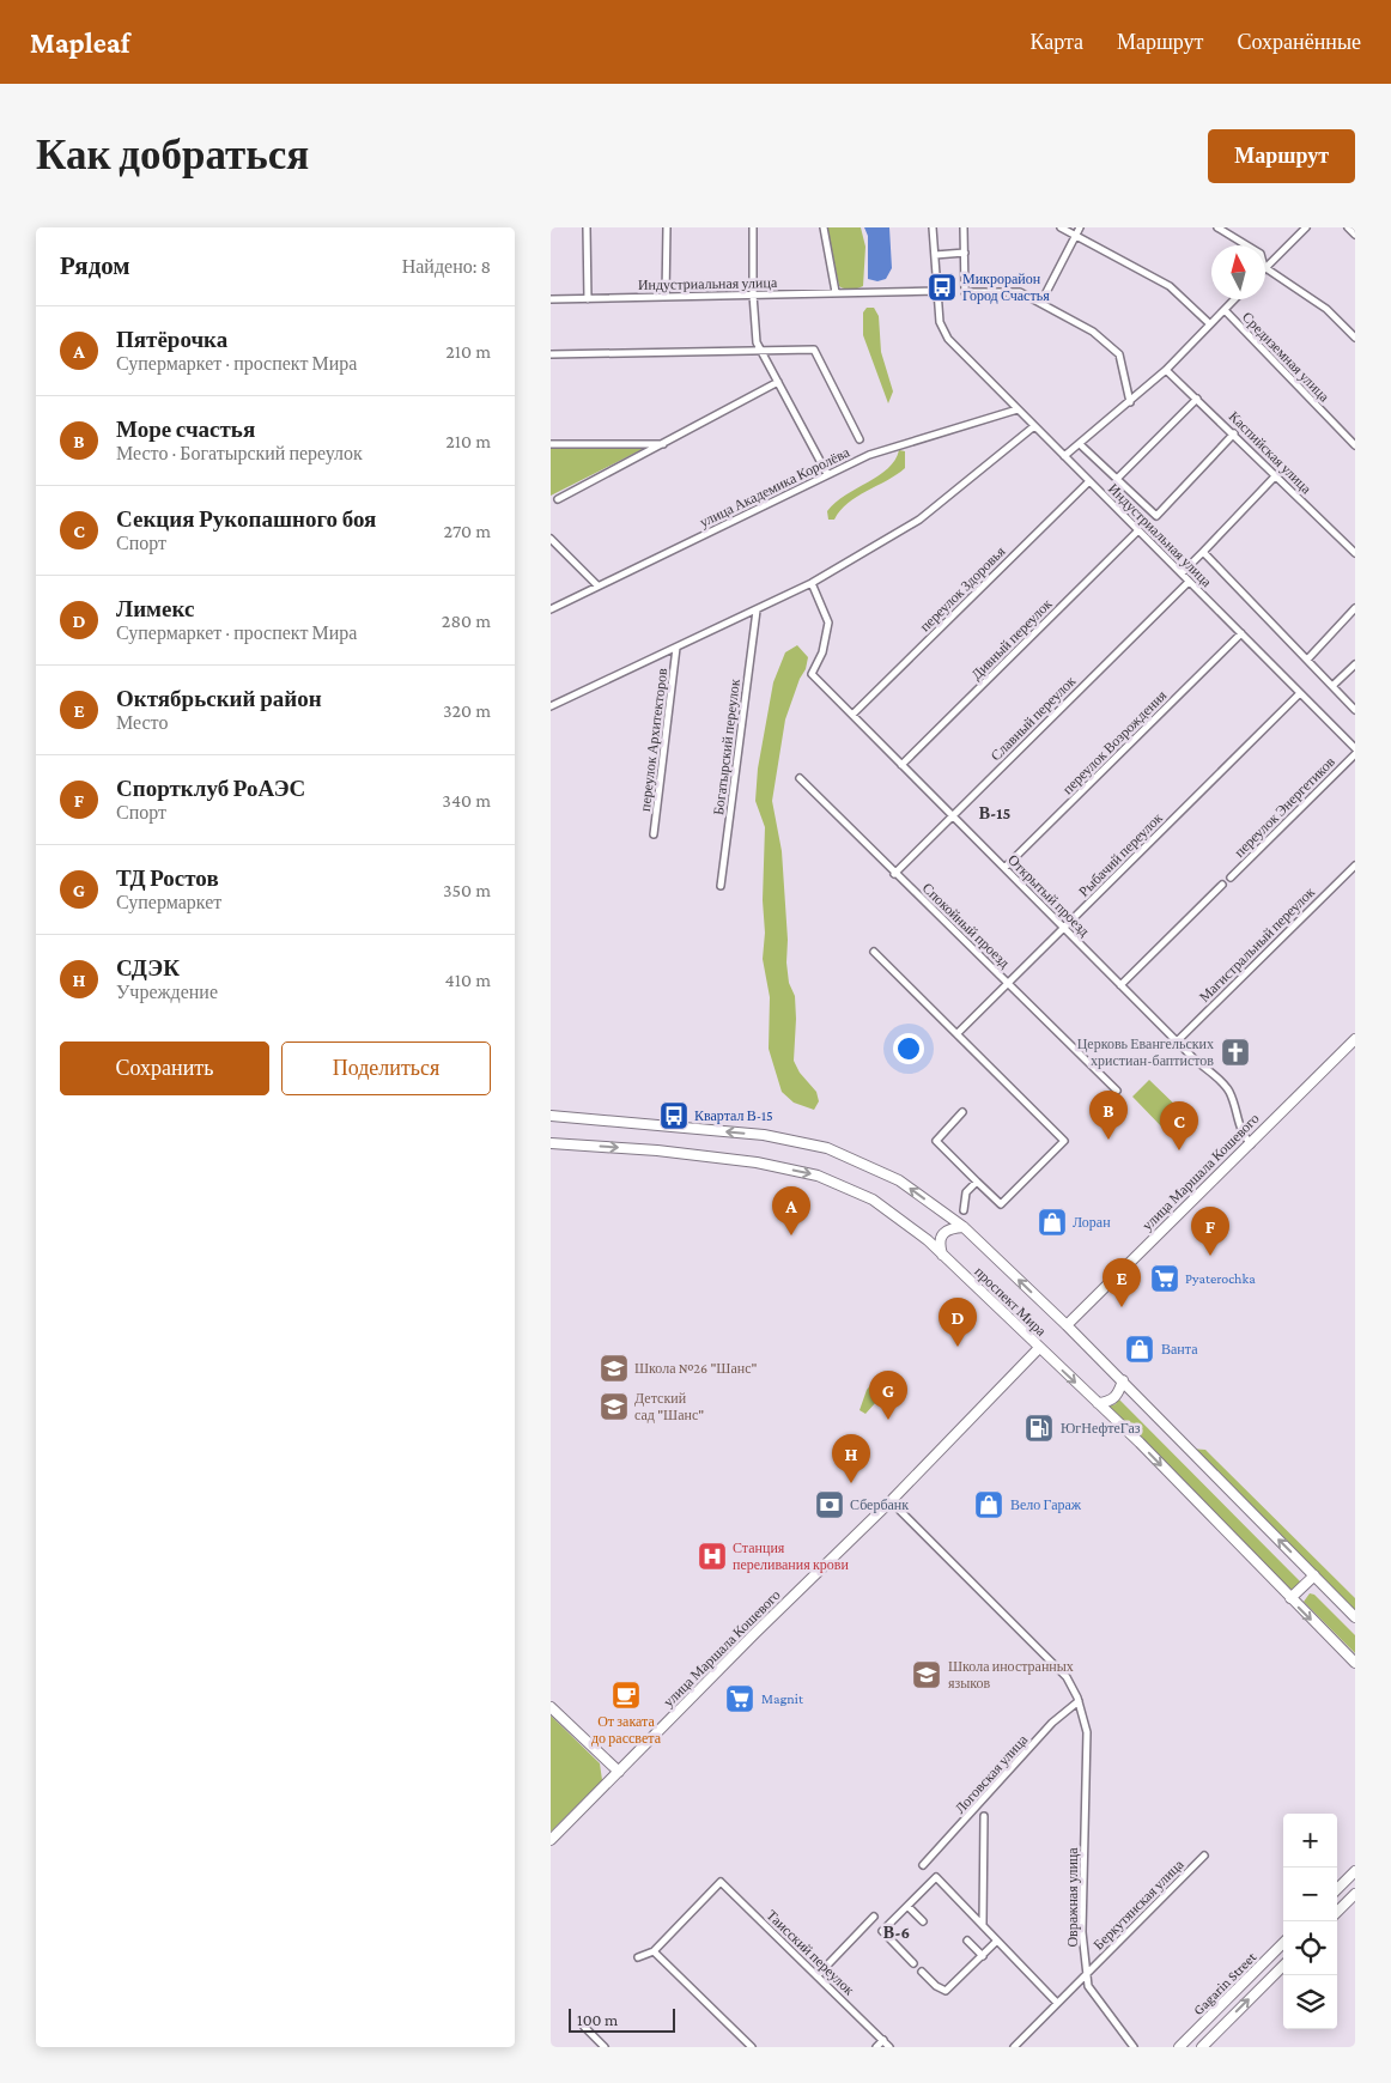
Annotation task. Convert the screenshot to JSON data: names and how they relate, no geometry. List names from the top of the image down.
{
  "streets": {
    "street": [
      "Индустриальная улица",
      "Средиземная улица",
      "Каспийская улица",
      "улица Академика Королёва",
      "переулок Здоровья",
      "Дивный переулок",
      "Славный переулок",
      "переулок Архитекторов",
      "переулок Возрождения",
      "Богатырский переулок",
      "переулок Энергетиков",
      "Рыбачий переулок",
      "Открытый проезд",
      "Спокойный проезд",
      "Магистральный переулок",
      "улица Маршала Кошевого",
      "проспект Мира",
      "Логовская улица",
      "Овражная улица",
      "Беркутянская улица",
      "Таисский переулок",
      "Gagarin Street"
    ]
  },
  "crossings": [
    ["Индустриальная улица", "улица Академика Королёва"],
    ["Индустриальная улица", "переулок Здоровья"],
    ["Индустриальная улица", "Дивный переулок"],
    ["Индустриальная улица", "Славный переулок"],
    ["Индустриальная улица", "переулок Возрождения"],
    ["Индустриальная улица", "Рыбачий переулок"],
    ["переулок Здоровья", "Открытый проезд"],
    ["Дивный переулок", "Открытый проезд"],
    ["Славный переулок", "Открытый проезд"],
    ["Славный переулок", "Спокойный проезд"],
    ["переулок Возрождения", "Открытый проезд"],
    ["Рыбачий переулок", "Открытый проезд"],
    ["Рыбачий переулок", "Спокойный проезд"],
    ["Открытый проезд", "Магистральный переулок"],
    ["Открытый проезд", "улица Маршала Кошевого"],
    ["улица Маршала Кошевого", "проспект Мира"],
    ["улица Маршала Кошевого", "Овражная улица"],
    ["Логовская улица", "Овражная улица"],
    ["Овражная улица", "Беркутянская улица"]
  ],
  "districts": ["В-15", "В-6"],
  "places": {
    "bus stop": ["Микрорайон Город Счастья", "Квартал В-15"],
    "church": ["Церковь Евангельских христиан-баптистов"],
    "shop": ["Лоран", "Ванта", "Вело Гараж"],
    "supermarket": ["Pyaterochka", "Magnit"],
    "school or university": ["Школа №26 \"Шанс\"", "Детский сад \"Шанс\"", "Школа иностранных языков"],
    "fuel station": ["ЮгНефтеГаз"],
    "bank": ["Сбербанк"],
    "hospital": ["Станция переливания крови"],
    "cafe": ["От заката до рассвета"]
  },
  "scale_bar": "100 m",
  "north": "top",
  "page": {
    "header": "Mapleaf",
    "nav": ["Карта", "Маршрут", "Сохранённые"],
    "buttons": [
      "Маршрут",
      ["Сохранить", "Поделиться"]
    ],
    "title": "Как добраться",
    "heading": ["Рядом", "Найдено: 8"],
    "list": [
      {
        "mark": "A",
        "name": "Пятёрочка",
        "note": "Супермаркет · проспект Мира",
        "value": "210 m"
      },
      {
        "mark": "B",
        "name": "Море счастья",
        "note": "Место · Богатырский переулок",
        "value": "210 m"
      },
      {
        "mark": "C",
        "name": "Секция Рукопашного боя",
        "note": "Спорт",
        "value": "270 m"
      },
      {
        "mark": "D",
        "name": "Лимекс",
        "note": "Супермаркет · проспект Мира",
        "value": "280 m"
      },
      {
        "mark": "E",
        "name": "Октябрьский район",
        "note": "Место",
        "value": "320 m"
      },
      {
        "mark": "F",
        "name": "Спортклуб РоАЭС",
        "note": "Спорт",
        "value": "340 m"
      },
      {
        "mark": "G",
        "name": "ТД Ростов",
        "note": "Супермаркет",
        "value": "350 m"
      },
      {
        "mark": "H",
        "name": "СДЭК",
        "note": "Учреждение",
        "value": "410 m"
      }
    ],
    "pins": [
      "B",
      "C",
      "A",
      "F",
      "E",
      "D",
      "G",
      "H"
    ],
    "map_buttons": ["+", "−"],
    "scale": "100 m"
  }
}
